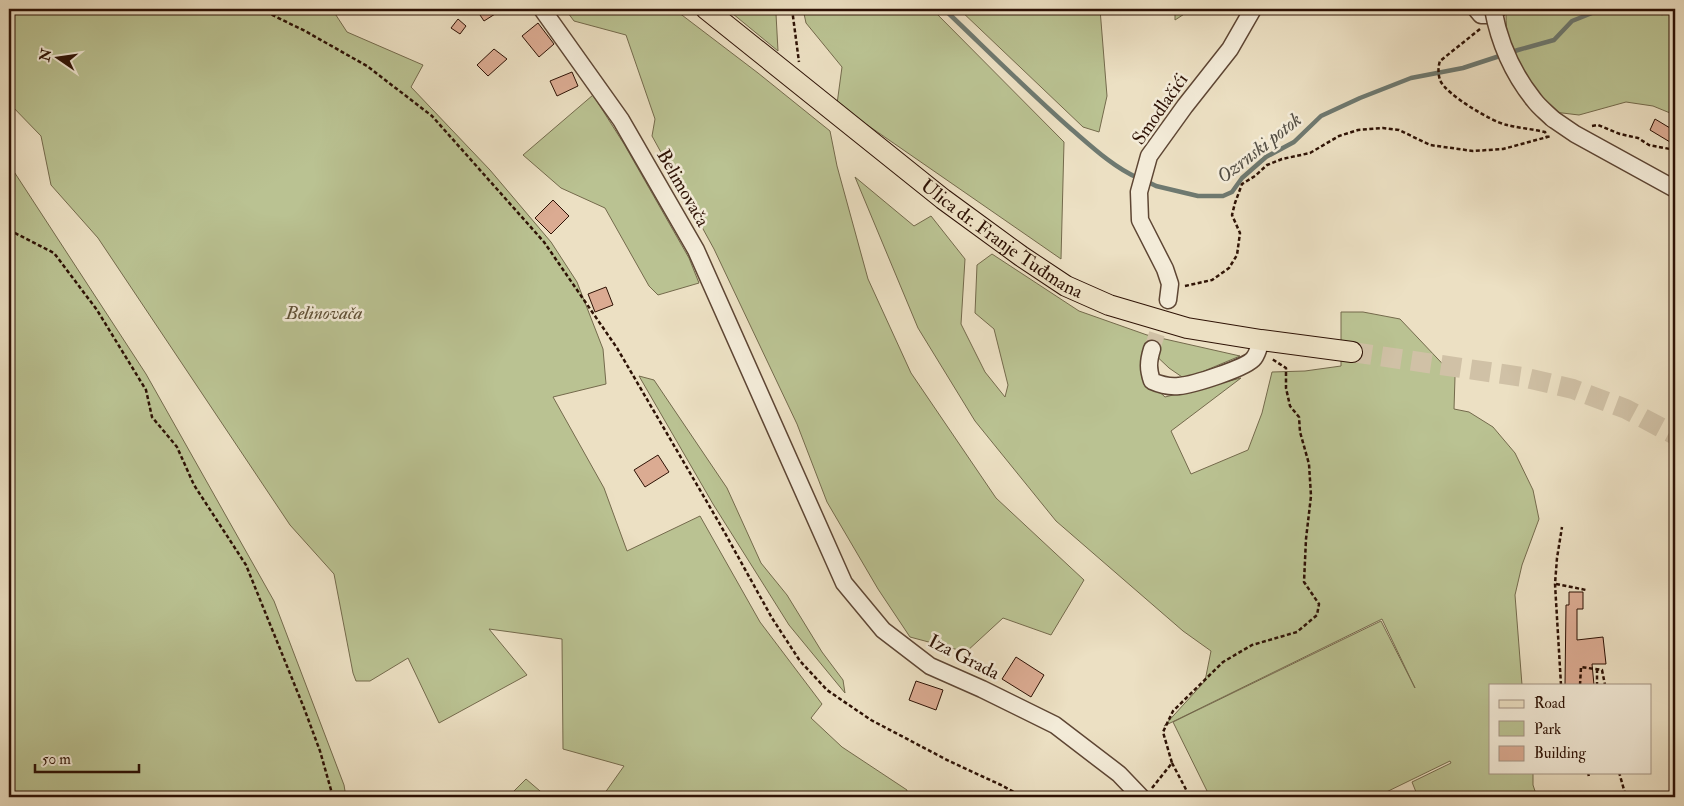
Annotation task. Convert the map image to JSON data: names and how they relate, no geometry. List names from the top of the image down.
{
  "streets": {
    "main road": ["Ulica dr. Franje Tuđmana"],
    "street": ["Smodlačići", "Belimovača", "Iza Grada"]
  },
  "crossings": [
    ["Belimovača", "Iza Grada"]
  ],
  "water": ["Ozrnski potok"],
  "parks": ["Belinovača"],
  "legend": ["Road", "Park", "Building"],
  "scale_bar": "50 m",
  "north": "left"
}
